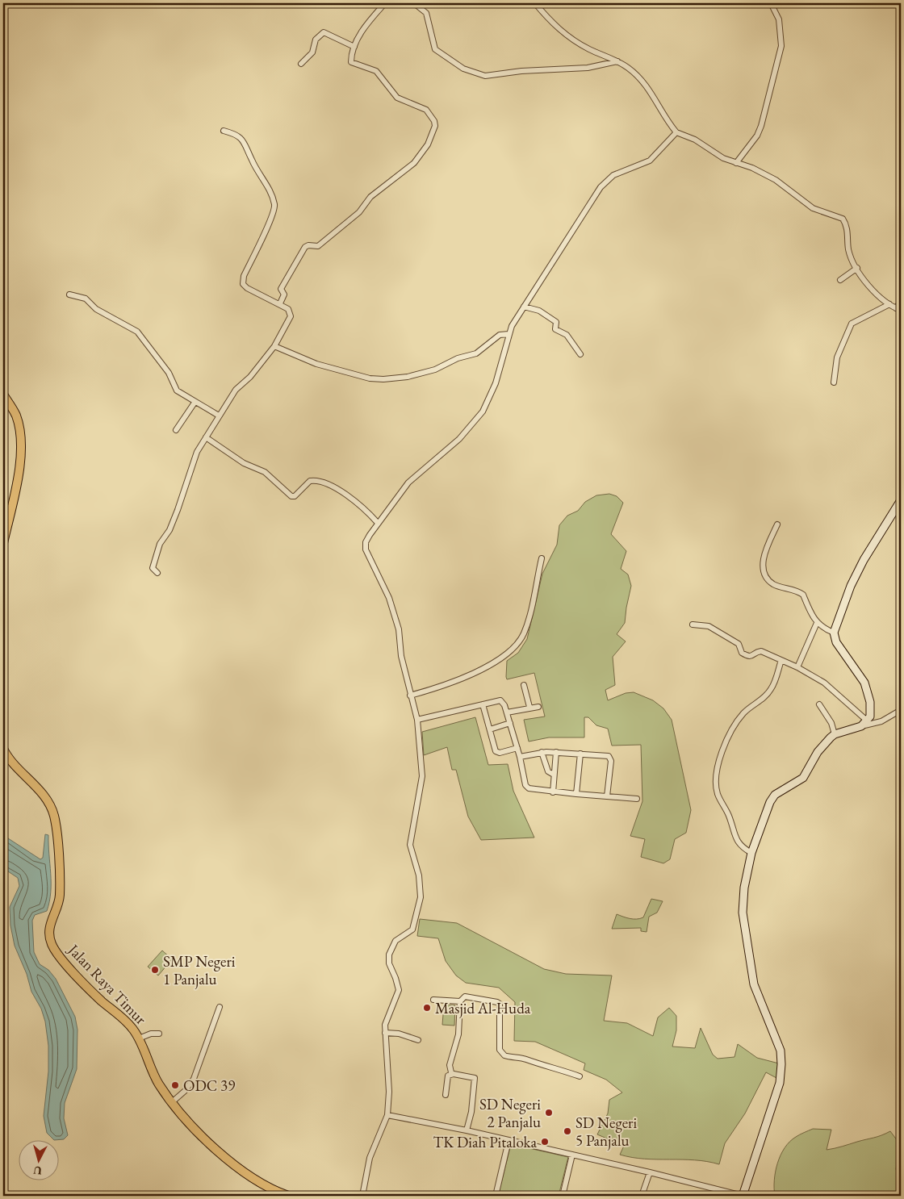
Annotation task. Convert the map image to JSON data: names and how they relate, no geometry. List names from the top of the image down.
{
  "streets": {
    "main road": ["Jalan Raya Timur"]
  },
  "places": [
    "SMP Negeri 1 Panjalu",
    "Masjid Al-Huda",
    "ODC 39",
    "SD Negeri 2 Panjalu",
    "SD Negeri 5 Panjalu",
    "TK Diah Pitaloka"
  ],
  "north": "bottom"
}
